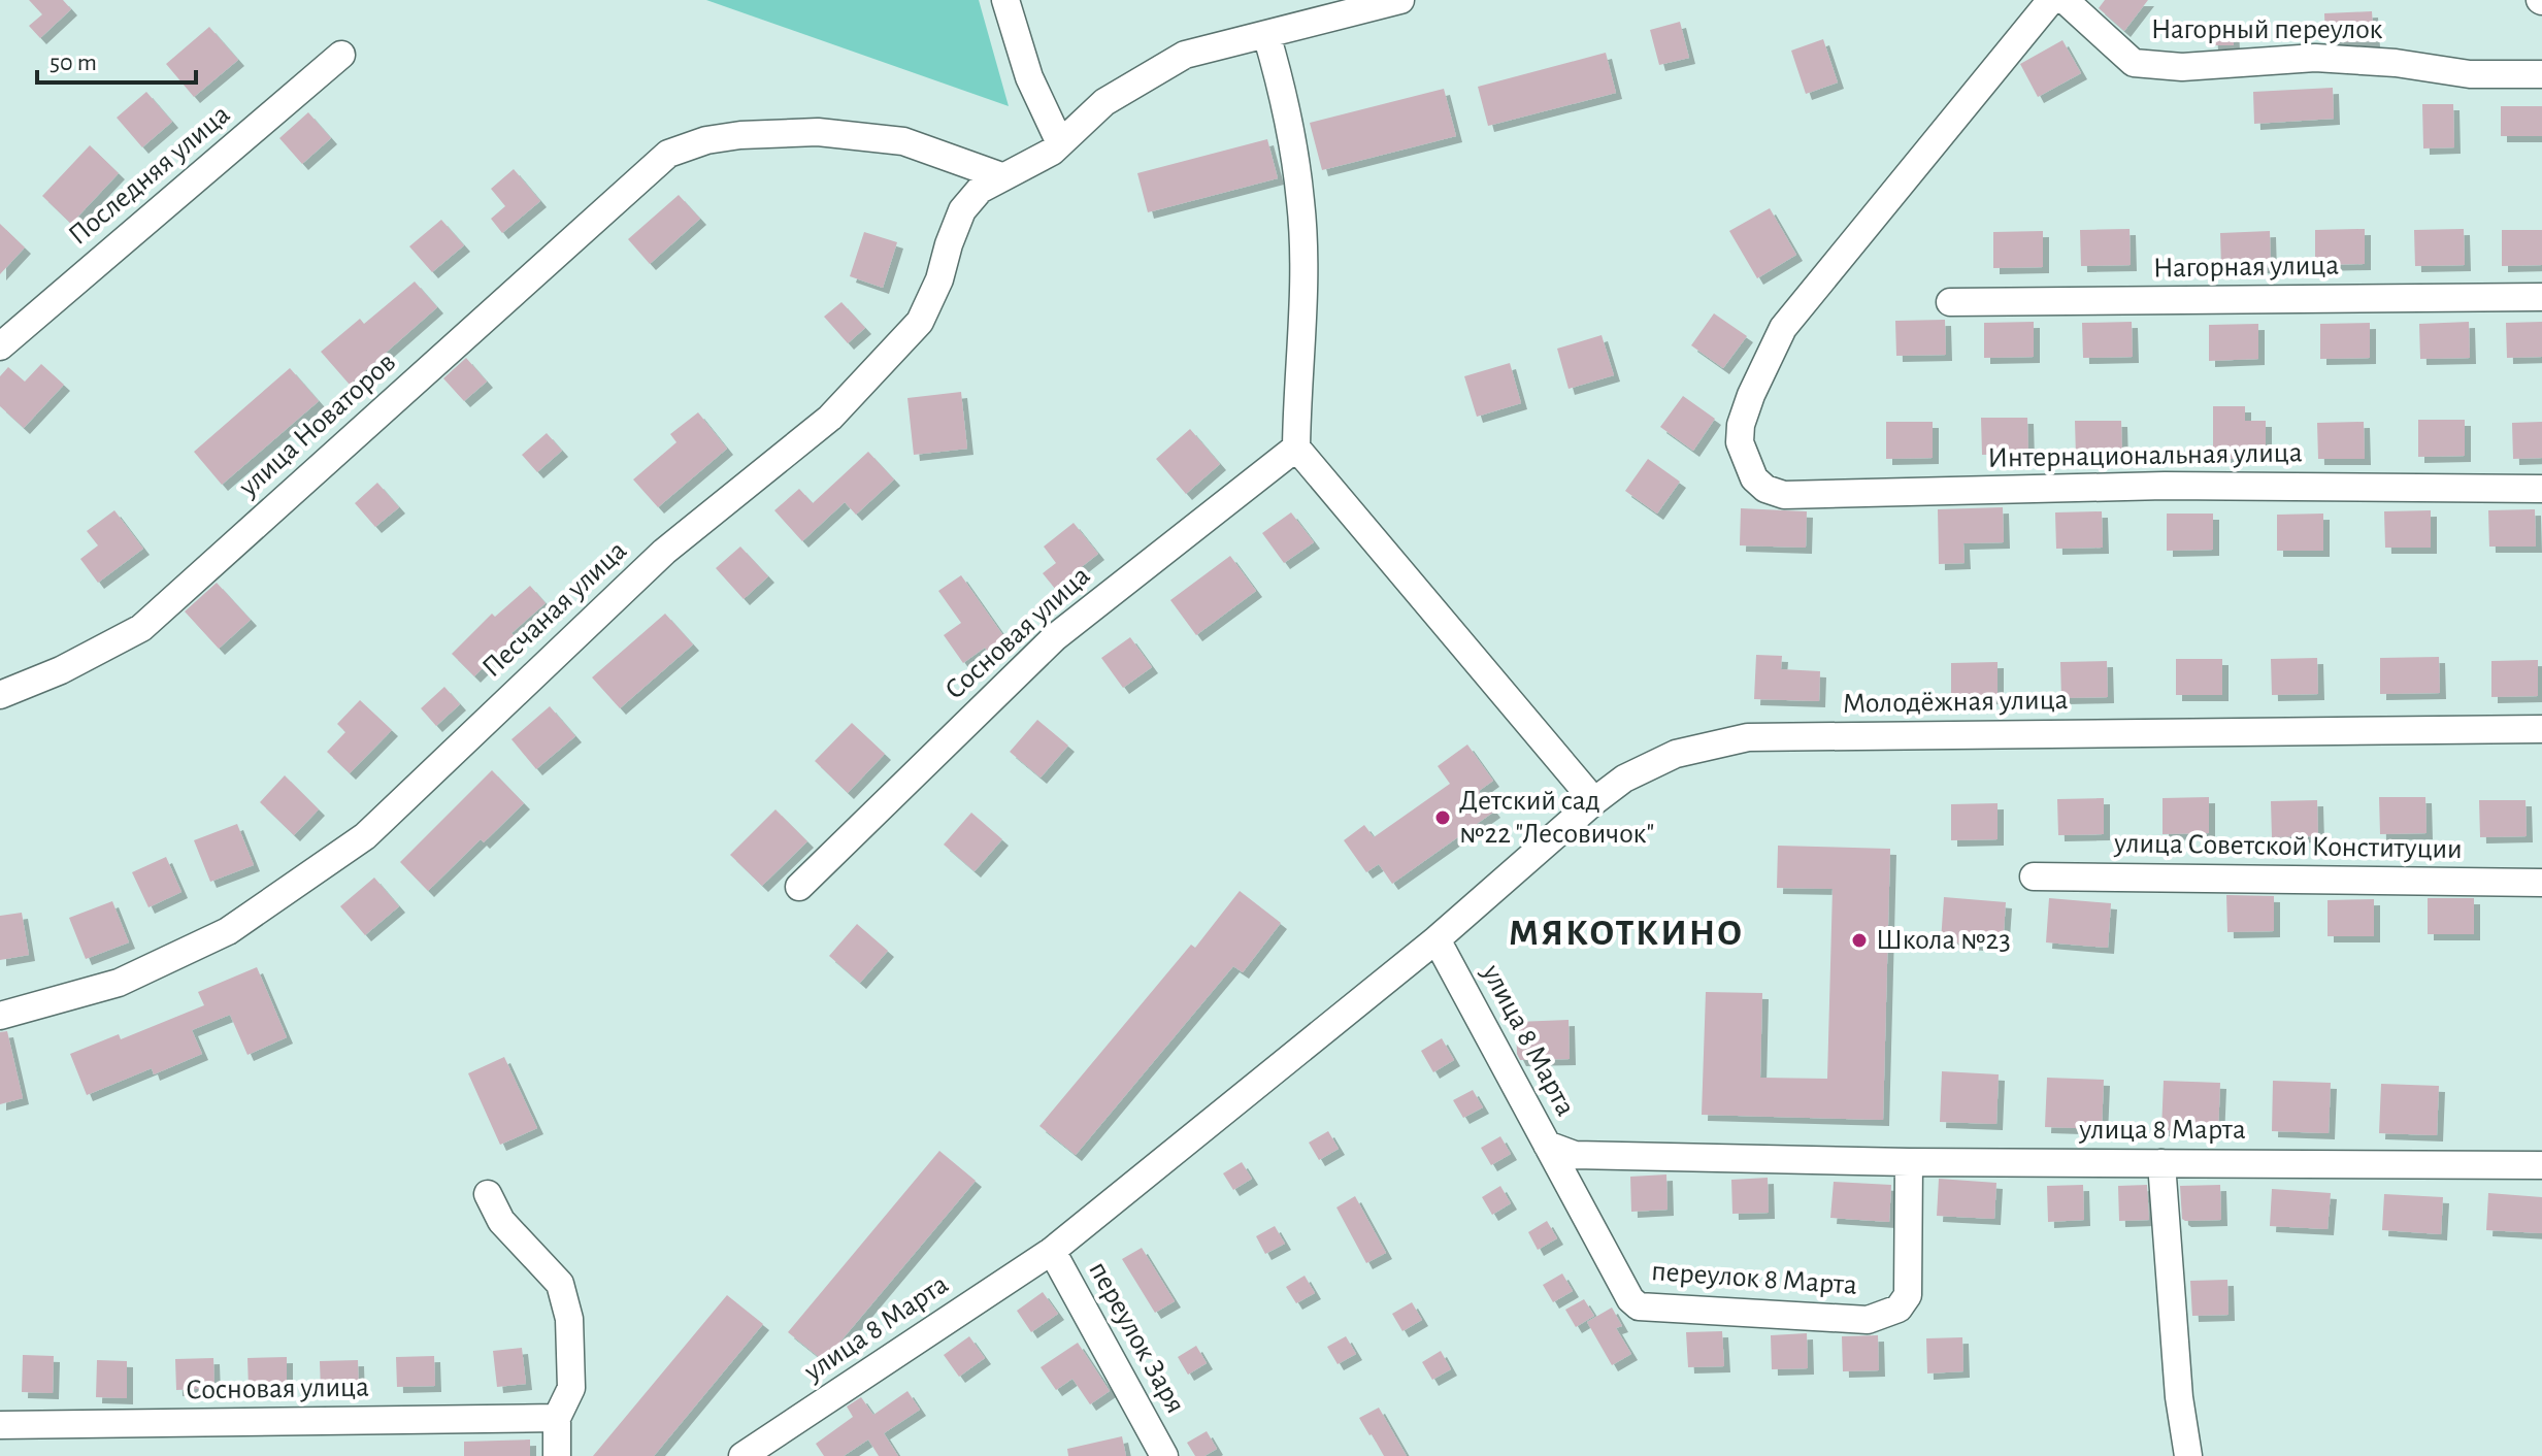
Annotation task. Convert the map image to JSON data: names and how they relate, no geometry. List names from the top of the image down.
{
  "streets": {
    "street": [
      "Нагорный переулок",
      "Последняя улица",
      "Нагорная улица",
      "улица Новаторов",
      "Интернациональная улица",
      "Песчаная улица",
      "Сосновая улица",
      "Молодёжная улица",
      "улица Советской Конституции",
      "улица 8 Марта",
      "переулок 8 Марта",
      "переулок Заря"
    ]
  },
  "crossings": [
    ["улица Новаторов", "Песчаная улица"],
    ["Молодёжная улица", "улица 8 Марта"],
    ["улица 8 Марта", "переулок 8 Марта"],
    ["улица 8 Марта", "переулок Заря"]
  ],
  "districts": ["МЯКОТКИНО"],
  "places": ["Детский сад №22 \"Лесовичок\"", "Школа №23"],
  "scale_bar": "50 m"
}
